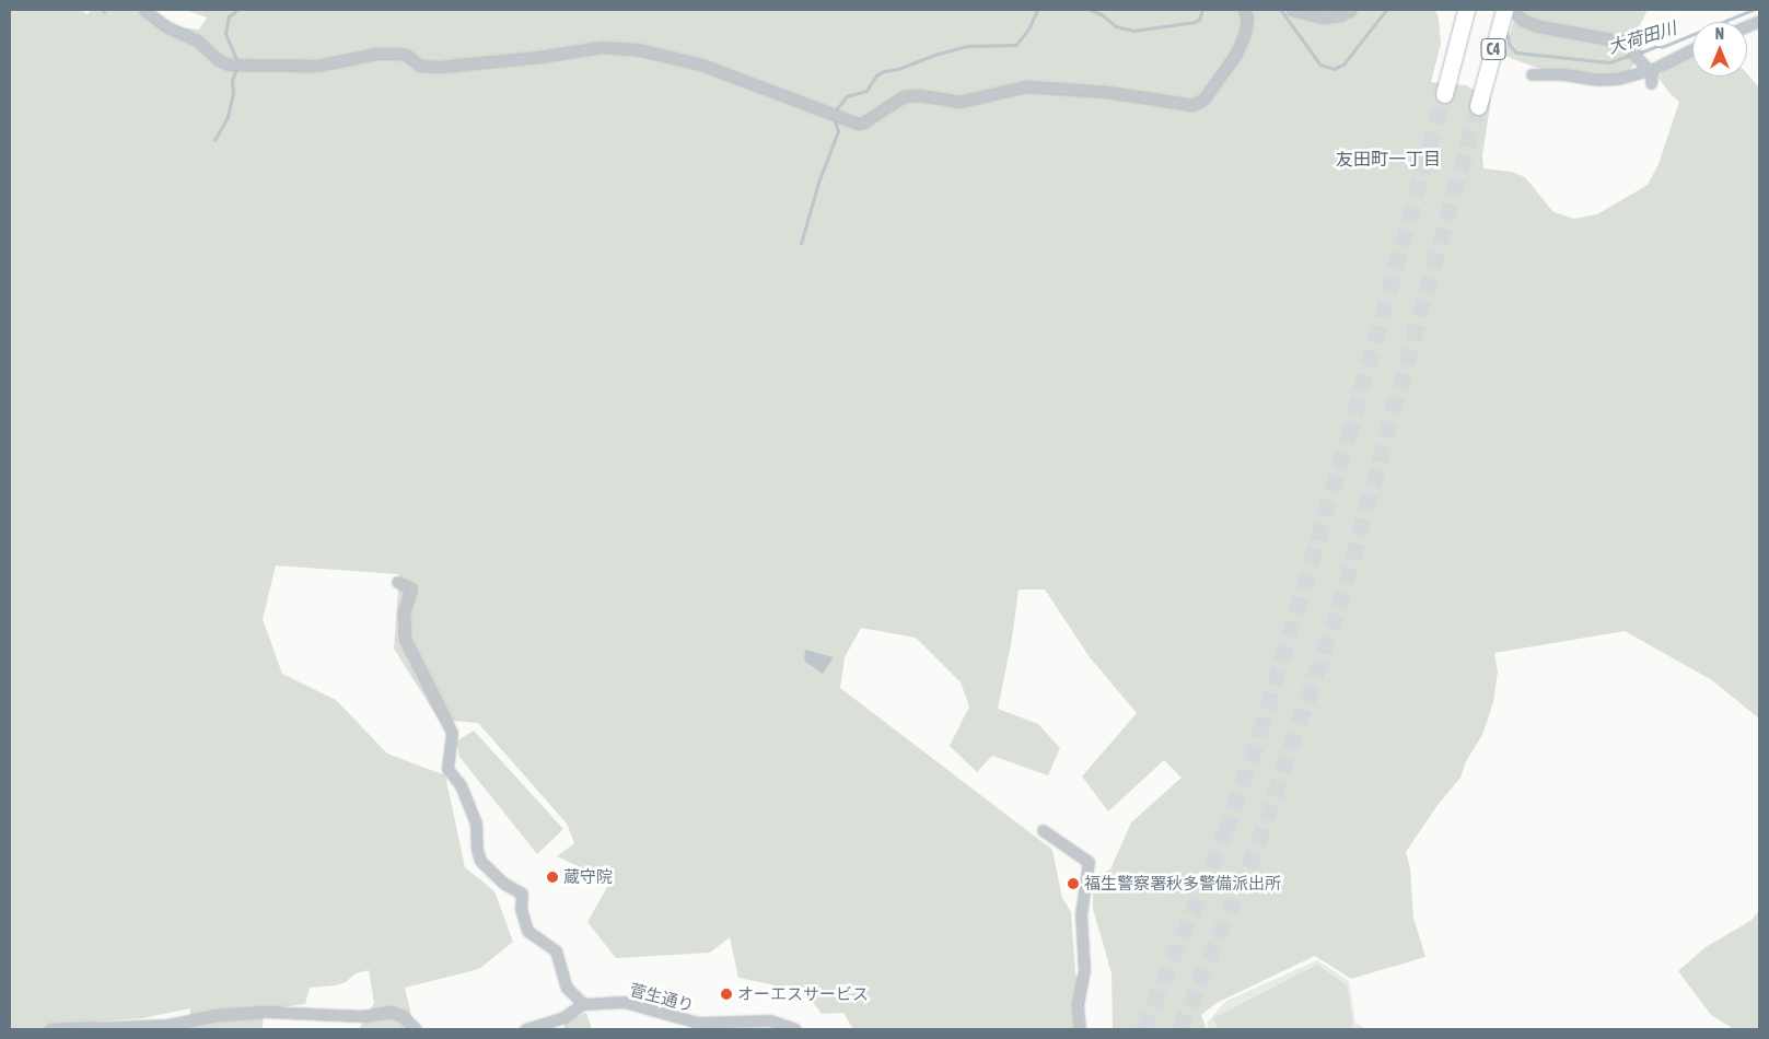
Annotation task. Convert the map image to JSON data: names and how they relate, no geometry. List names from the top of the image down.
{
  "streets": {
    "highway": ["C4"],
    "street": ["菅生通り"]
  },
  "districts": ["友田町一丁目"],
  "water": ["大荷田川"],
  "places": ["蔵守院", "福生警察署秋多警備派出所", "オーエスサービス"],
  "north": "top"
}
